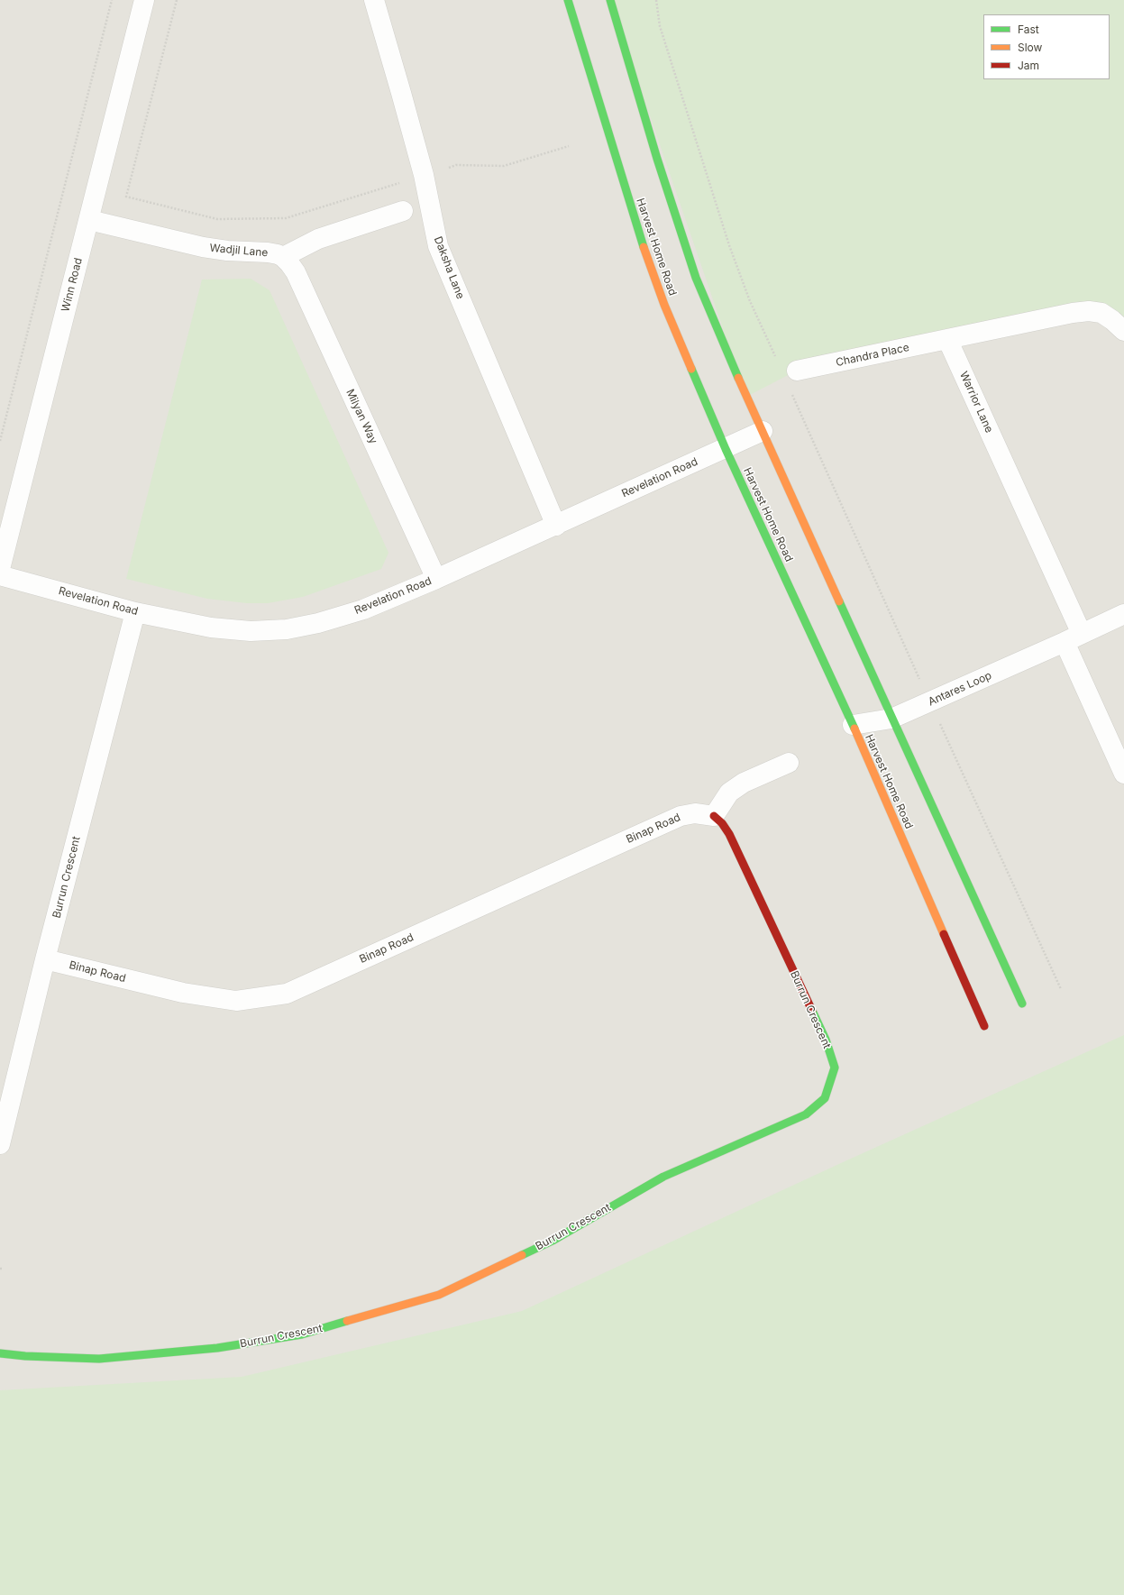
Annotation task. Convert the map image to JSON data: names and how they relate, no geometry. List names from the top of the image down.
{
  "streets": {
    "street": [
      "Harvest Home Road",
      "Wadjil Lane",
      "Daksha Lane",
      "Winn Road",
      "Chandra Place",
      "Warrior Lane",
      "Milyan Way",
      "Revelation Road",
      "Antares Loop",
      "Binap Road",
      "Burrun Crescent"
    ]
  },
  "crossings": [
    ["Harvest Home Road", "Revelation Road"],
    ["Harvest Home Road", "Antares Loop"],
    ["Wadjil Lane", "Winn Road"],
    ["Wadjil Lane", "Milyan Way"],
    ["Daksha Lane", "Revelation Road"],
    ["Chandra Place", "Warrior Lane"],
    ["Warrior Lane", "Antares Loop"],
    ["Milyan Way", "Revelation Road"],
    ["Revelation Road", "Burrun Crescent"],
    ["Binap Road", "Burrun Crescent"]
  ],
  "legend": ["Fast", "Slow", "Jam"]
}
